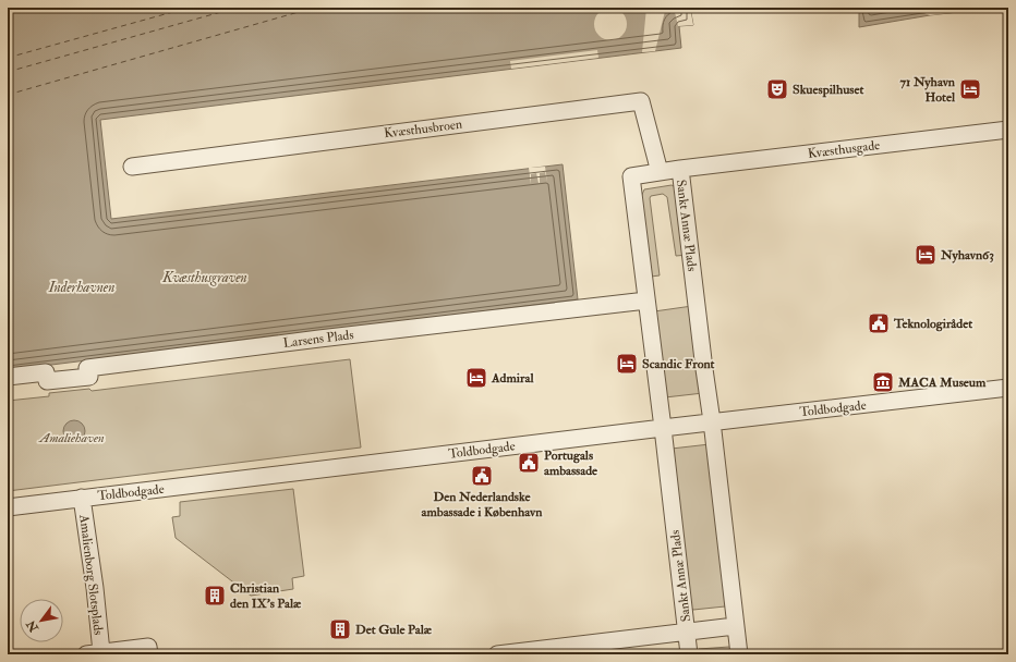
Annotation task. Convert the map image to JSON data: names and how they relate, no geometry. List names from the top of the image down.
{
  "streets": {
    "street": [
      "Kvæsthusbroen",
      "Kvæsthusgade",
      "Sankt Annæ Plads",
      "Larsens Plads",
      "Toldbodgade",
      "Amalienborg Slotsplads"
    ]
  },
  "crossings": [
    ["Kvæsthusbroen", "Sankt Annæ Plads"],
    ["Kvæsthusgade", "Sankt Annæ Plads"],
    ["Sankt Annæ Plads", "Larsens Plads"],
    ["Sankt Annæ Plads", "Toldbodgade"],
    ["Toldbodgade", "Amalienborg Slotsplads"]
  ],
  "water": ["Kvæsthusgraven", "Inderhavnen"],
  "parks": ["Amaliehaven"],
  "places": {
    "theatre": ["Skuespilhuset"],
    "hotel": [
      "71 Nyhavn Hotel",
      "Nyhavn63",
      "Scandic Front",
      "Admiral"
    ],
    "public building": ["Teknologirådet", "Portugals ambassade", "Den Nederlandske ambassade i København"],
    "museum": ["MACA Museum"],
    "building": ["Christian den IX's Palæ", "Det Gule Palæ"]
  },
  "north": "bottom left"
}
